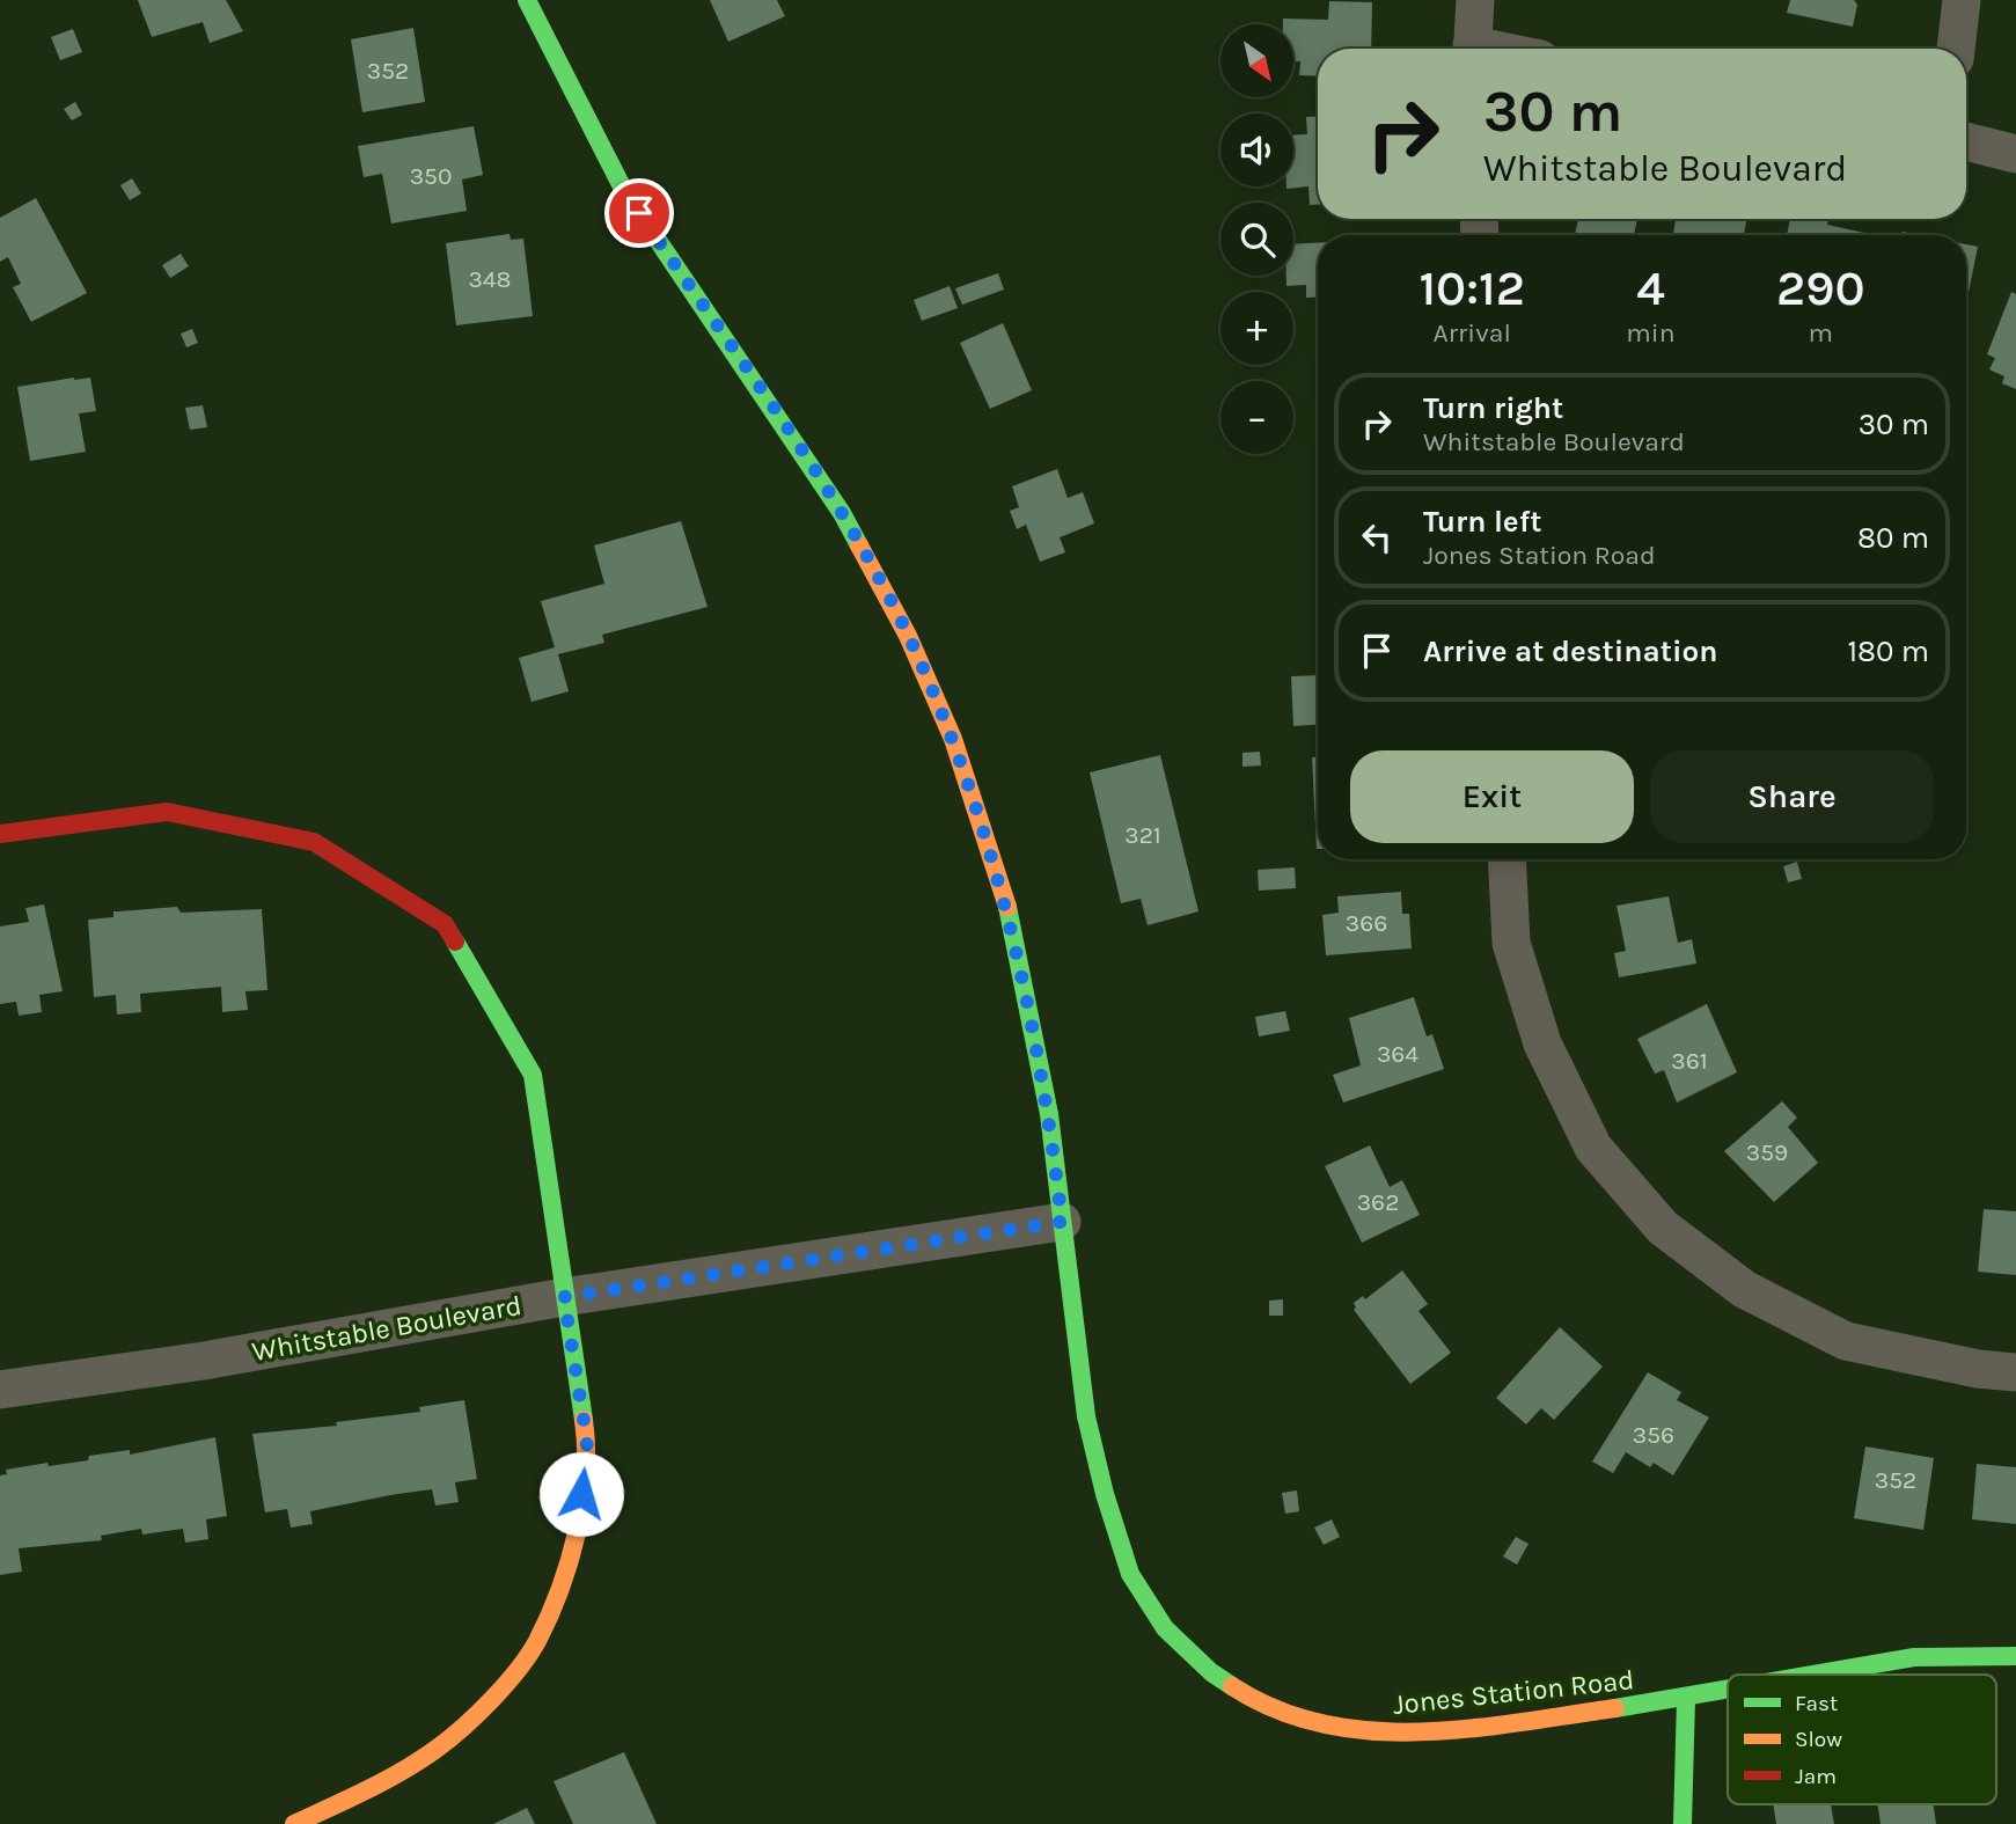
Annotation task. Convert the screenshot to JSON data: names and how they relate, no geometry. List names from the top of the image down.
{
  "streets": {
    "street": ["Whitstable Boulevard", "Jones Station Road"]
  },
  "crossings": [
    ["Whitstable Boulevard", "Jones Station Road"]
  ],
  "house_numbers": [
    "352",
    "350",
    "348",
    "321",
    "366",
    "364",
    "361",
    "359",
    "362",
    "356",
    "352"
  ],
  "legend": ["Fast", "Slow", "Jam"],
  "north": "bottom right",
  "page": {
    "map_buttons": ["+", "−"],
    "turn": ["30 m", "Whitstable Boulevard"],
    "eta": [
      "10:12",
      "Arrival",
      "4",
      "min",
      "290",
      "m"
    ],
    "list": [
      {
        "name": "Turn right",
        "note": "Whitstable Boulevard",
        "value": "30 m"
      },
      {
        "name": "Turn left",
        "note": "Jones Station Road",
        "value": "80 m"
      },
      {
        "name": "Arrive at destination",
        "value": "180 m"
      }
    ],
    "buttons": ["Exit", "Share"]
  }
}
